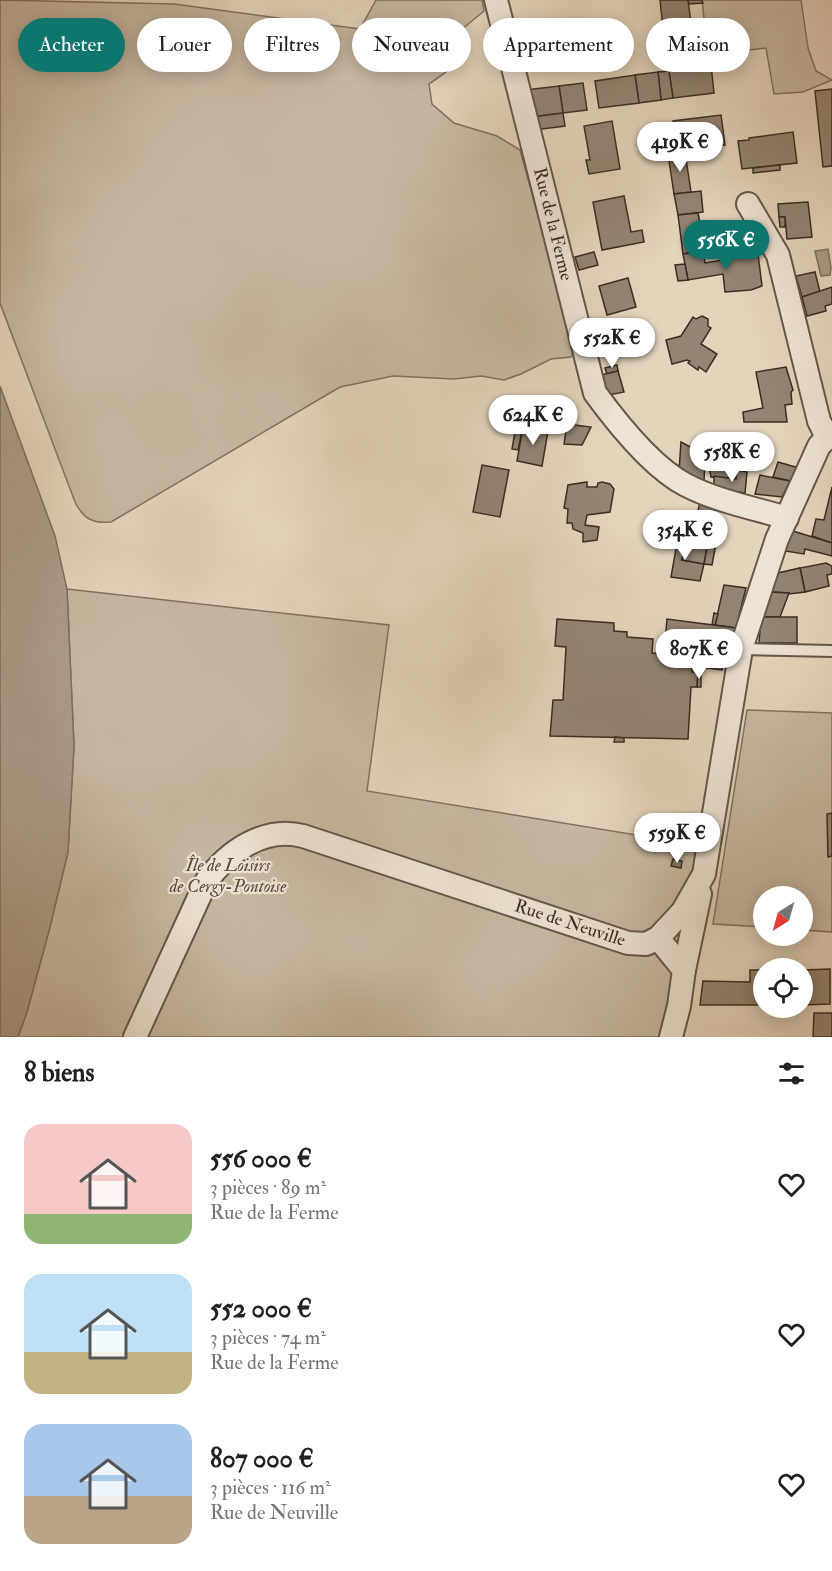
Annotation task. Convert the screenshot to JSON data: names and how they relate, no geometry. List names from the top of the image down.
{
  "streets": {
    "street": ["Rue de la Ferme", "Rue de Neuville"]
  },
  "parks": ["Île de Loisirs de Cergy-Pontoise"],
  "north": "bottom left",
  "page": {
    "chip": [
      "Acheter",
      "Louer",
      "Filtres",
      "Nouveau",
      "Appartement",
      "Maison"
    ],
    "price": [
      "419K €",
      "556K €",
      "552K €",
      "624K €",
      "558K €",
      "354K €",
      "807K €",
      "559K €"
    ],
    "heading": "8 biens",
    "list": [
      {
        "name": "556 000 €",
        "note": "3 pièces · 89 m² · Rue de la Ferme"
      },
      {
        "name": "552 000 €",
        "note": "3 pièces · 74 m² · Rue de la Ferme"
      },
      {
        "name": "807 000 €",
        "note": "3 pièces · 116 m² · Rue de Neuville"
      }
    ]
  }
}
